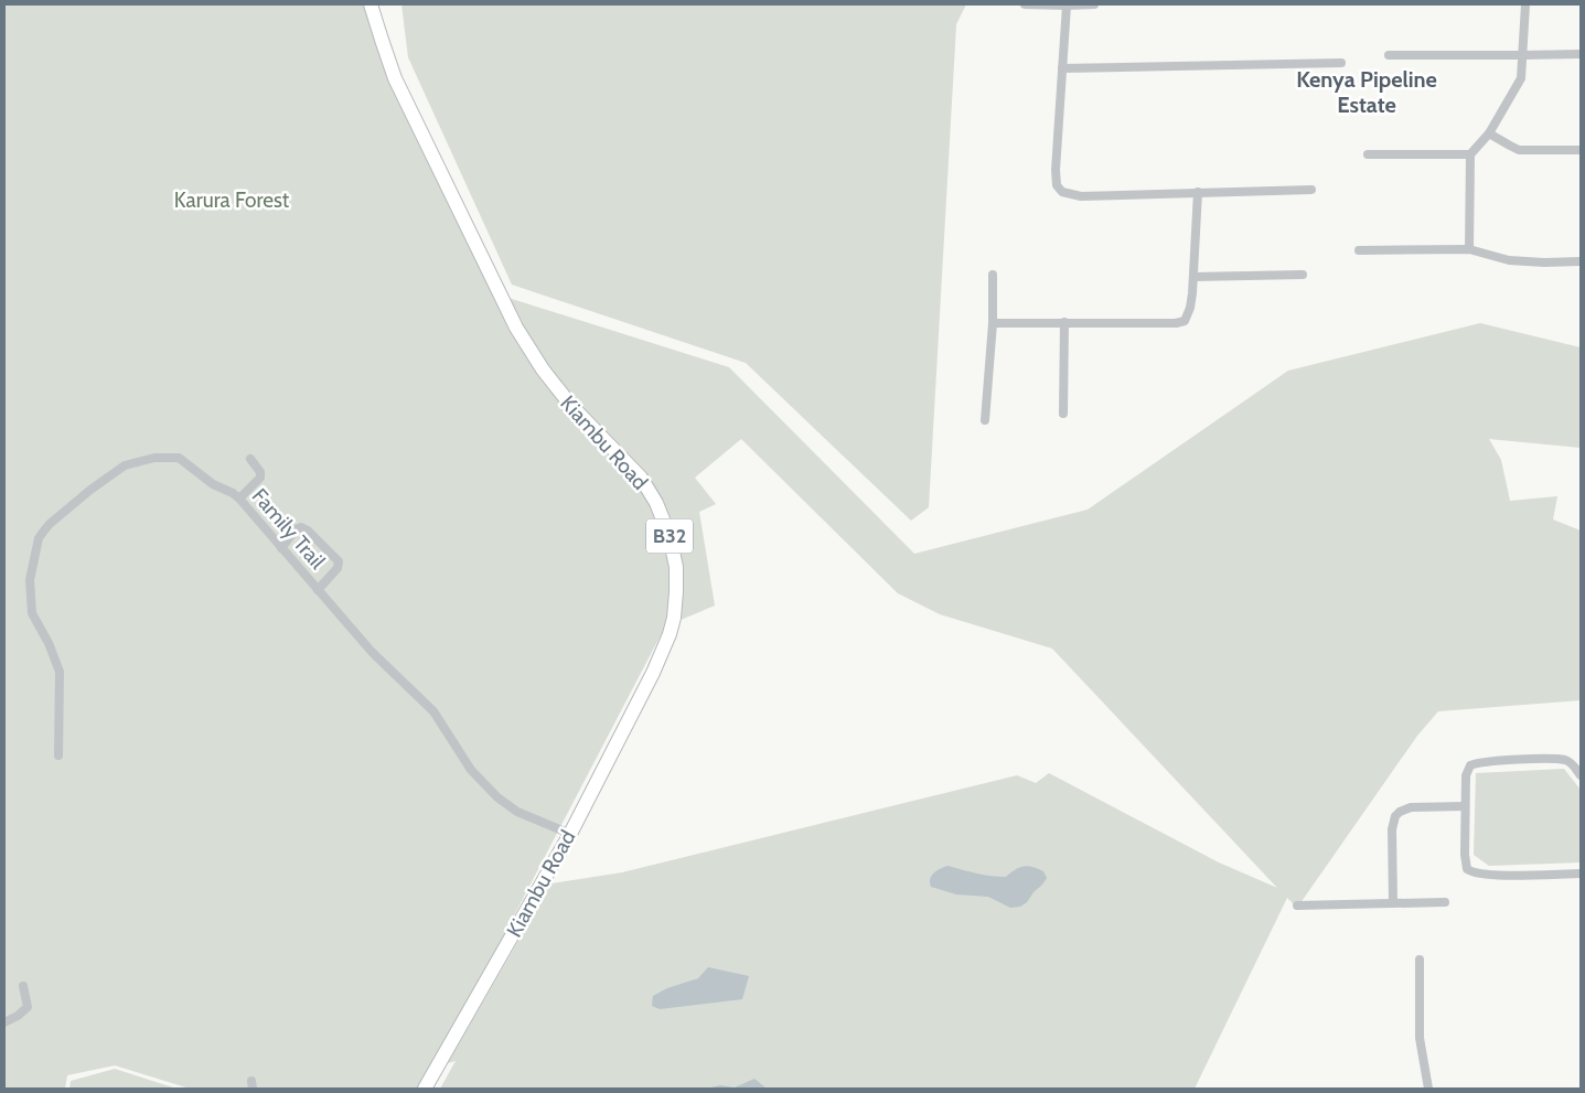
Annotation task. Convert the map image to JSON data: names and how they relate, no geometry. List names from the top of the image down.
{
  "streets": {
    "highway": ["Kiambu Road", "B32"],
    "street": ["Family Trail"]
  },
  "crossings": [
    ["Kiambu Road", "Family Trail"]
  ],
  "districts": ["Kenya Pipeline Estate"],
  "parks": ["Karura Forest"]
}
